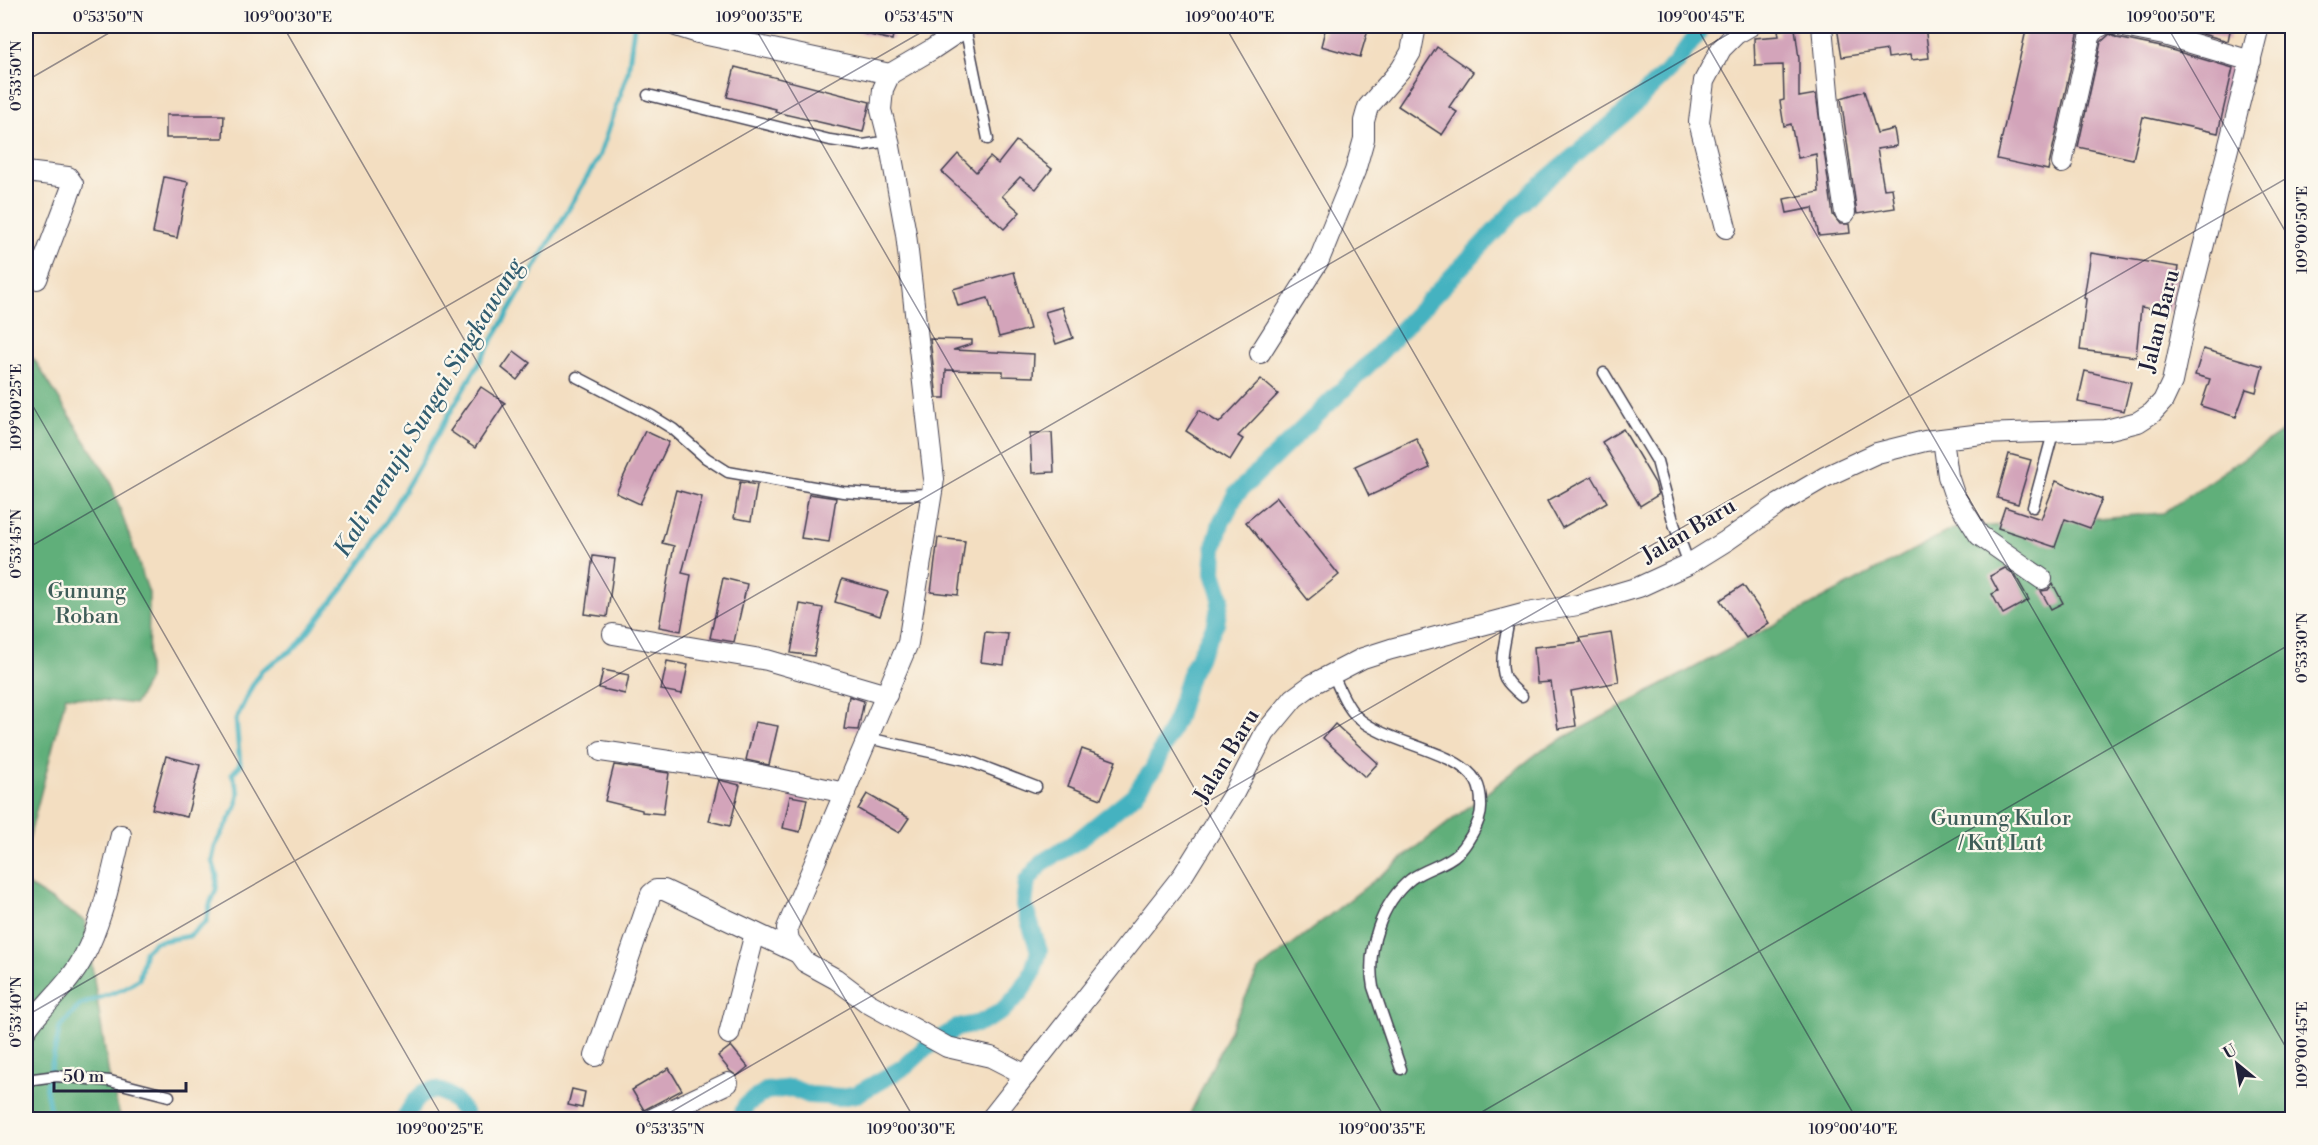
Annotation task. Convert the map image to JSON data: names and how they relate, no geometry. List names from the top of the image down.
{
  "streets": {
    "street": ["Jalan Baru"]
  },
  "water": ["Kali menuju Sungai Singkawang"],
  "parks": ["Gunung Roban", "Gunung Kulor / Kut Lut"],
  "scale_bar": "50 m",
  "north": "top left",
  "coordinates": [
    "0°53'50\"N",
    "109°00'30\"E",
    "109°00'35\"E",
    "0°53'45\"N",
    "109°00'40\"E",
    "109°00'45\"E",
    "109°00'50\"E",
    "109°00'25\"E",
    "0°53'30\"N",
    "0°53'40\"N",
    "0°53'35\"N"
  ]
}
